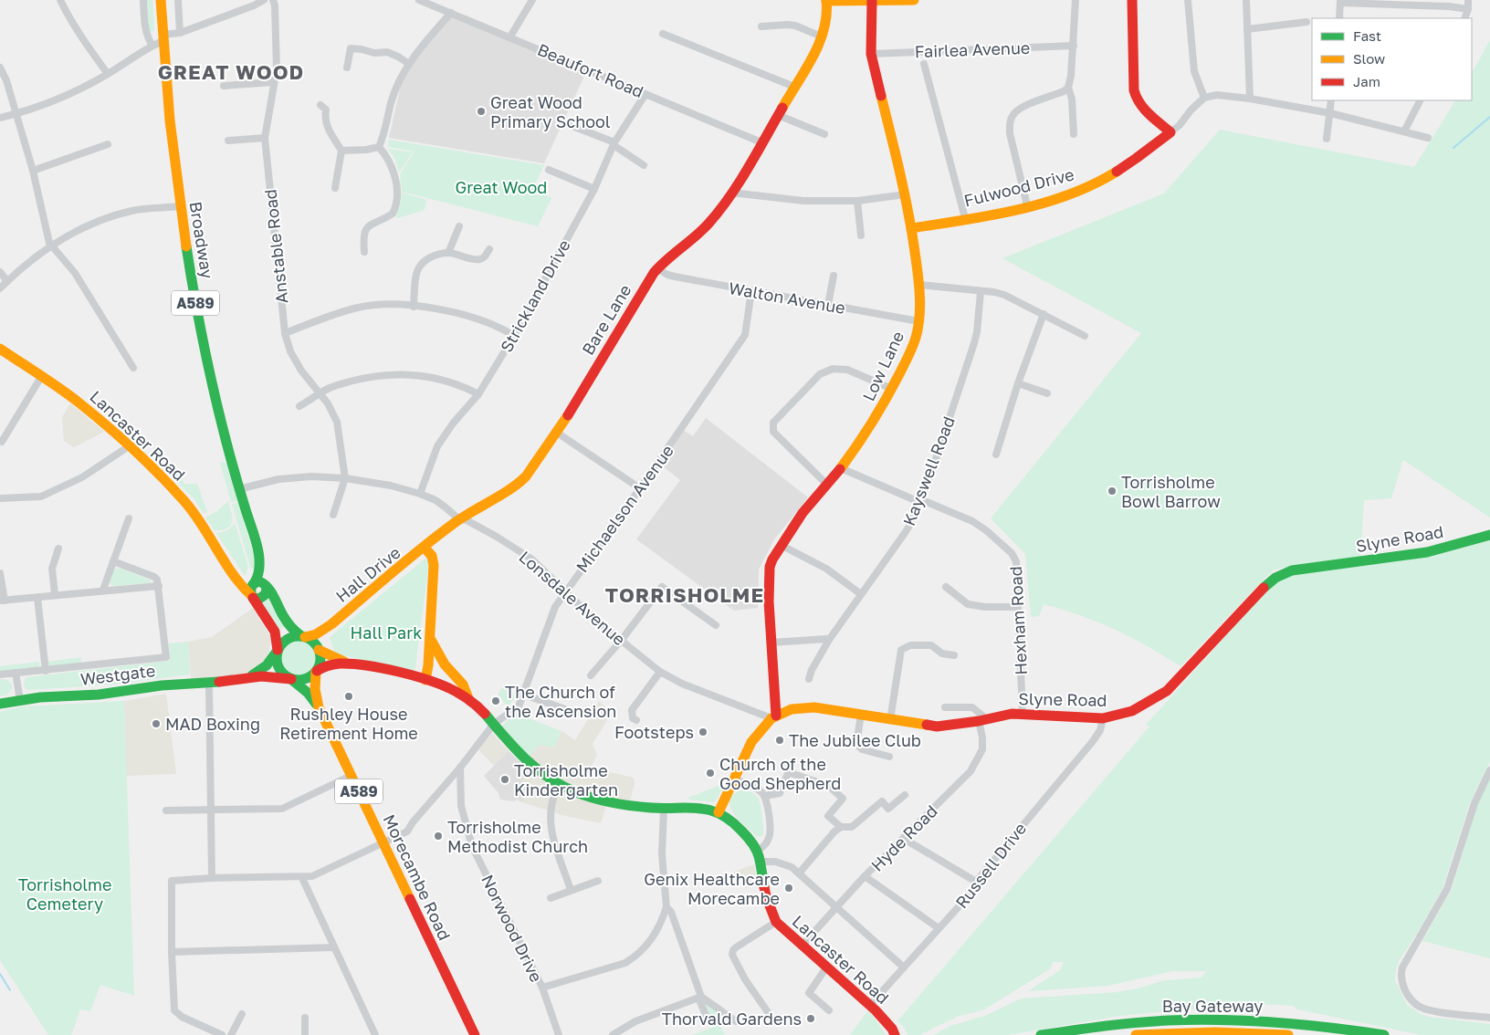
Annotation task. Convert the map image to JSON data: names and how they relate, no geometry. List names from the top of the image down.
{
  "streets": {
    "main road": [
      "Fulwood Drive",
      "Broadway",
      "A589",
      "Bare Lane",
      "Low Lane",
      "Lancaster Road",
      "Slyne Road",
      "Hall Drive",
      "Westgate",
      "Morecambe Road",
      "Bay Gateway"
    ],
    "street": [
      "Fairlea Avenue",
      "Beaufort Road",
      "Anstable Road",
      "Strickland Drive",
      "Walton Avenue",
      "Kayswell Road",
      "Michaelson Avenue",
      "Lonsdale Avenue",
      "Hexham Road",
      "Hyde Road",
      "Russell Drive",
      "Norwood Drive"
    ]
  },
  "crossings": [
    ["Fairlea Avenue", "Low Lane"],
    ["Beaufort Road", "Strickland Drive"],
    ["Beaufort Road", "Bare Lane"],
    ["Fulwood Drive", "Low Lane"],
    ["Broadway", "A589"],
    ["Broadway", "Lancaster Road"],
    ["Broadway", "Lonsdale Avenue"],
    ["Anstable Road", "Lonsdale Avenue"],
    ["Strickland Drive", "Lonsdale Avenue"],
    ["Walton Avenue", "Bare Lane"],
    ["Walton Avenue", "Low Lane"],
    ["Walton Avenue", "Michaelson Avenue"],
    ["A589", "Lancaster Road"],
    ["A589", "Hall Drive"],
    ["A589", "Westgate"],
    ["A589", "Morecambe Road"],
    ["Bare Lane", "Hall Drive"],
    ["Bare Lane", "Lonsdale Avenue"],
    ["Low Lane", "Slyne Road"],
    ["Low Lane", "Lonsdale Avenue"],
    ["Low Lane", "Hexham Road"],
    ["Lancaster Road", "Michaelson Avenue"],
    ["Lancaster Road", "Hall Drive"],
    ["Lancaster Road", "Westgate"],
    ["Lancaster Road", "Hyde Road"],
    ["Lancaster Road", "Russell Drive"],
    ["Lancaster Road", "Morecambe Road"],
    ["Kayswell Road", "Hexham Road"],
    ["Michaelson Avenue", "Lonsdale Avenue"],
    ["Michaelson Avenue", "Morecambe Road"],
    ["Michaelson Avenue", "Norwood Drive"],
    ["Slyne Road", "Lonsdale Avenue"],
    ["Slyne Road", "Hexham Road"],
    ["Slyne Road", "Hyde Road"],
    ["Slyne Road", "Russell Drive"],
    ["Hall Drive", "Westgate"],
    ["Hall Drive", "Morecambe Road"],
    ["Westgate", "Morecambe Road"]
  ],
  "districts": ["GREAT WOOD", "TORRISHOLME"],
  "parks": ["Great Wood", "Hall Park", "Torrisholme Cemetery"],
  "places": [
    "Great Wood Primary School",
    "Torrisholme Bowl Barrow",
    "Rushley House Retirement Home",
    "The Church of the Ascension",
    "MAD Boxing",
    "Footsteps",
    "The Jubilee Club",
    "Church of the Good Shepherd",
    "Torrisholme Kindergarten",
    "Torrisholme Methodist Church",
    "Genix Healthcare Morecambe",
    "Thorvald Gardens"
  ],
  "legend": ["Fast", "Slow", "Jam"]
}
